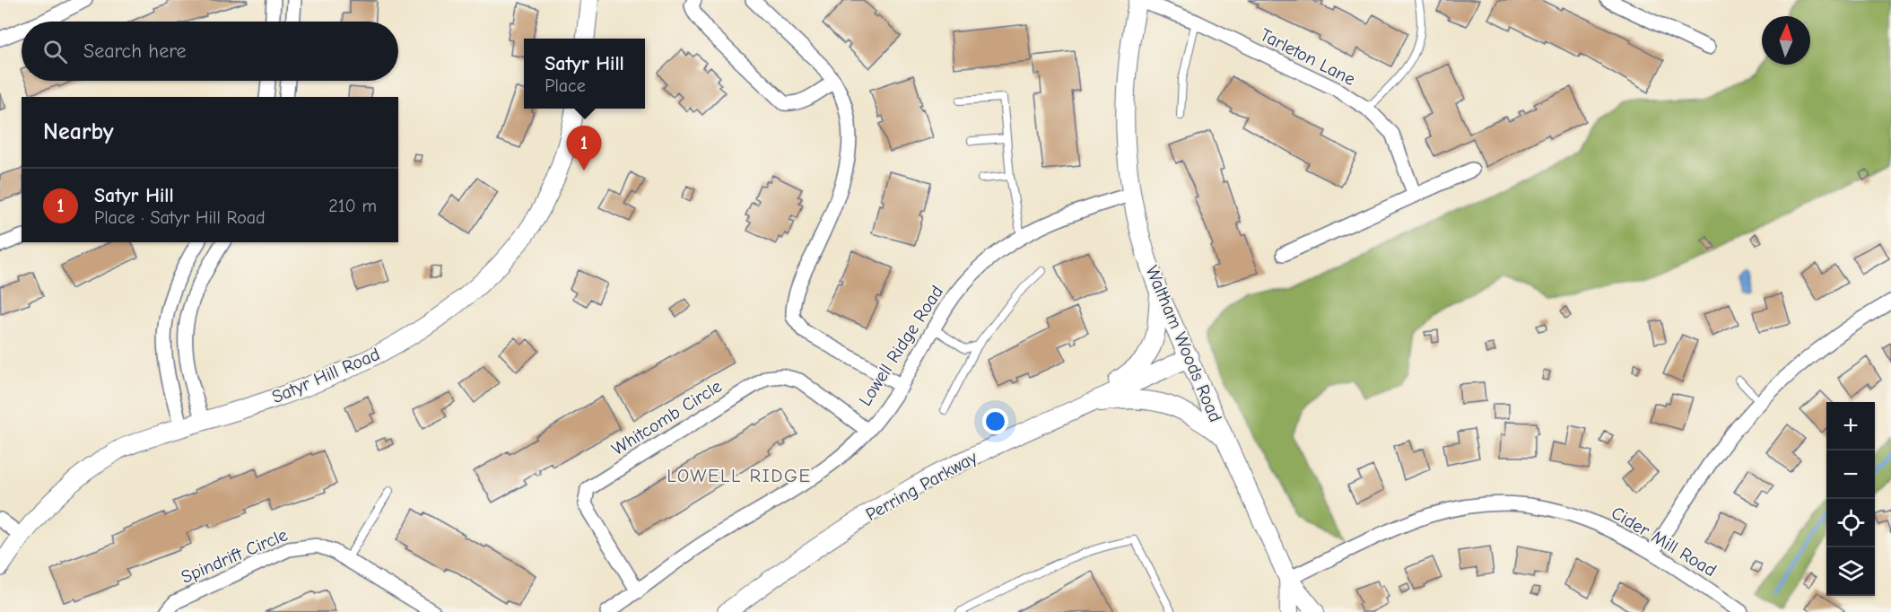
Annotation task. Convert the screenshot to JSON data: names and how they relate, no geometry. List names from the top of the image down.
{
  "streets": {
    "street": [
      "Tarleton Lane",
      "Waltham Woods Road",
      "Lowell Ridge Road",
      "Satyr Hill Road",
      "Whitcomb Circle",
      "Perring Parkway",
      "Cider Mill Road",
      "Spindrift Circle"
    ]
  },
  "crossings": [
    ["Tarleton Lane", "Waltham Woods Road"],
    ["Waltham Woods Road", "Lowell Ridge Road"],
    ["Waltham Woods Road", "Perring Parkway"],
    ["Waltham Woods Road", "Cider Mill Road"],
    ["Lowell Ridge Road", "Whitcomb Circle"]
  ],
  "districts": ["LOWELL RIDGE"],
  "north": "top",
  "page": {
    "search": "Search here",
    "popup": ["Satyr Hill", "Place"],
    "heading": "Nearby",
    "pins": "1",
    "list": [
      {
        "mark": "1",
        "name": "Satyr Hill",
        "note": "Place · Satyr Hill Road",
        "value": "210 m"
      }
    ],
    "map_buttons": ["+", "−"]
  }
}
